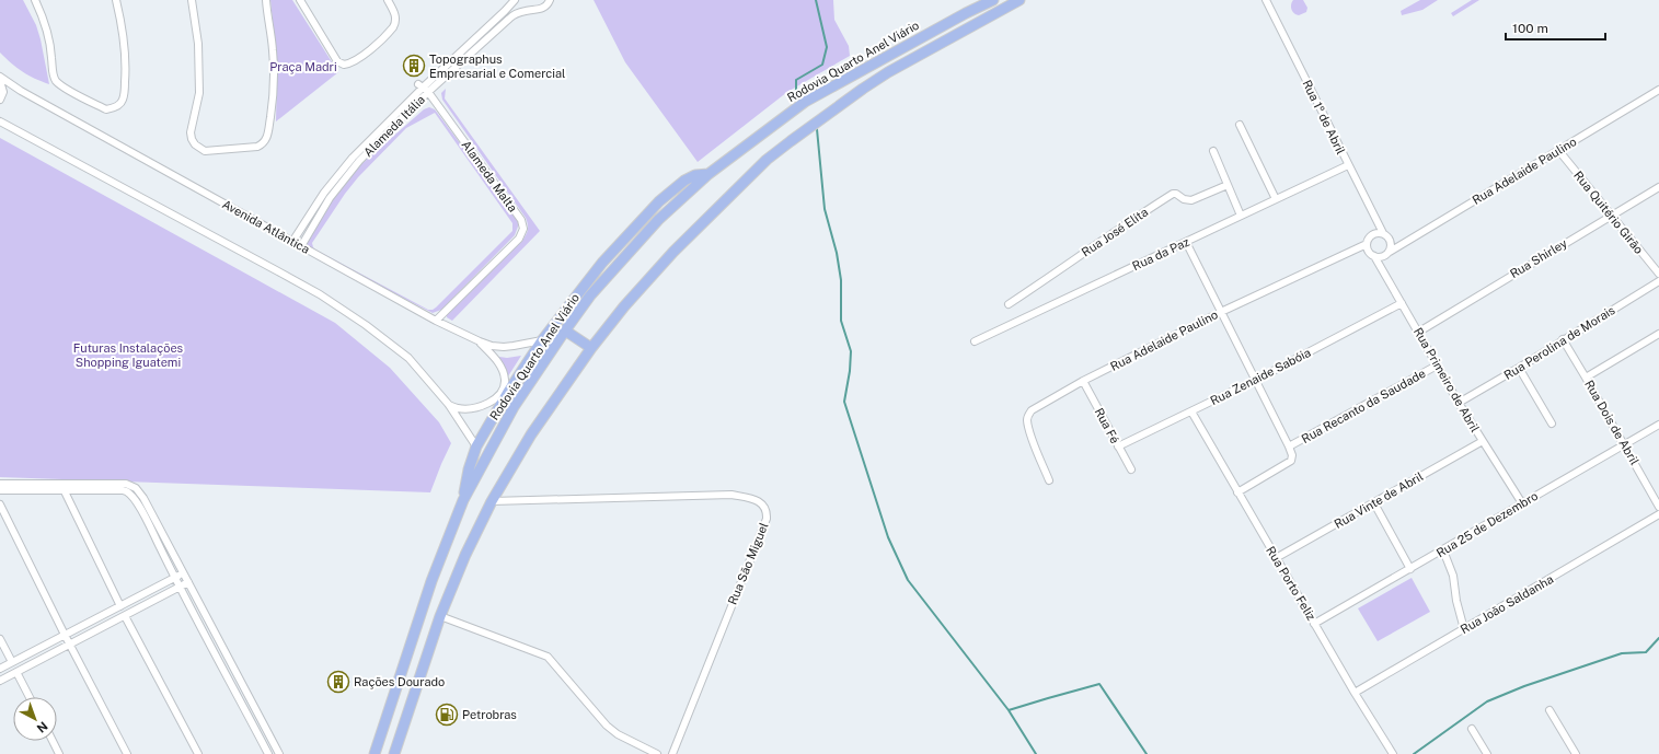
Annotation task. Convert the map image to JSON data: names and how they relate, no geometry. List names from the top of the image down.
{
  "streets": {
    "highway": ["Rodovia Quarto Anel Viário"],
    "street": [
      "Rua 1º de Abril",
      "Alameda Itália",
      "Rua Adelaide Paulino",
      "Alameda Malta",
      "Rua Quitério Girão",
      "Avenida Atlântica",
      "Rua José Elita",
      "Rua da Paz",
      "Rua Shirley",
      "Rua Perolina de Morais",
      "Rua Zenaide Sabóia",
      "Rua Primeiro de Abril",
      "Rua Recanto da Saudade",
      "Rua Dois de Abril",
      "Rua Fé",
      "Rua Vinte de Abril",
      "Rua 25 de Dezembro",
      "Rua São Miguel",
      "Rua Porto Feliz",
      "Rua João Saldanha"
    ]
  },
  "crossings": [
    ["Rua 1º de Abril", "Rua Adelaide Paulino"],
    ["Rua 1º de Abril", "Rua da Paz"],
    ["Rua 1º de Abril", "Rua Primeiro de Abril"],
    ["Alameda Itália", "Alameda Malta"],
    ["Alameda Itália", "Avenida Atlântica"],
    ["Rua Adelaide Paulino", "Rua Quitério Girão"],
    ["Rua Adelaide Paulino", "Rua Primeiro de Abril"],
    ["Rua Adelaide Paulino", "Rua Fé"],
    ["Alameda Malta", "Avenida Atlântica"],
    ["Rua Quitério Girão", "Rua Shirley"],
    ["Rua Shirley", "Rua Primeiro de Abril"],
    ["Rua Perolina de Morais", "Rua Primeiro de Abril"],
    ["Rua Perolina de Morais", "Rua Dois de Abril"],
    ["Rua Zenaide Sabóia", "Rua Primeiro de Abril"],
    ["Rua Zenaide Sabóia", "Rua Fé"],
    ["Rua Zenaide Sabóia", "Rua Porto Feliz"],
    ["Rua Primeiro de Abril", "Rua Recanto da Saudade"],
    ["Rua Primeiro de Abril", "Rua Vinte de Abril"],
    ["Rua Primeiro de Abril", "Rua 25 de Dezembro"],
    ["Rua Dois de Abril", "Rua 25 de Dezembro"],
    ["Rua Vinte de Abril", "Rua Porto Feliz"],
    ["Rua 25 de Dezembro", "Rua Porto Feliz"],
    ["Rua Porto Feliz", "Rua João Saldanha"]
  ],
  "parks": ["Praça Madri", "Futuras Instalações Shopping Iguatemi"],
  "places": {
    "building": ["Topographus Empresarial e Comercial", "Rações Dourado"],
    "fuel station": ["Petrobras"]
  },
  "scale_bar": "100 m",
  "north": "bottom right"
}
